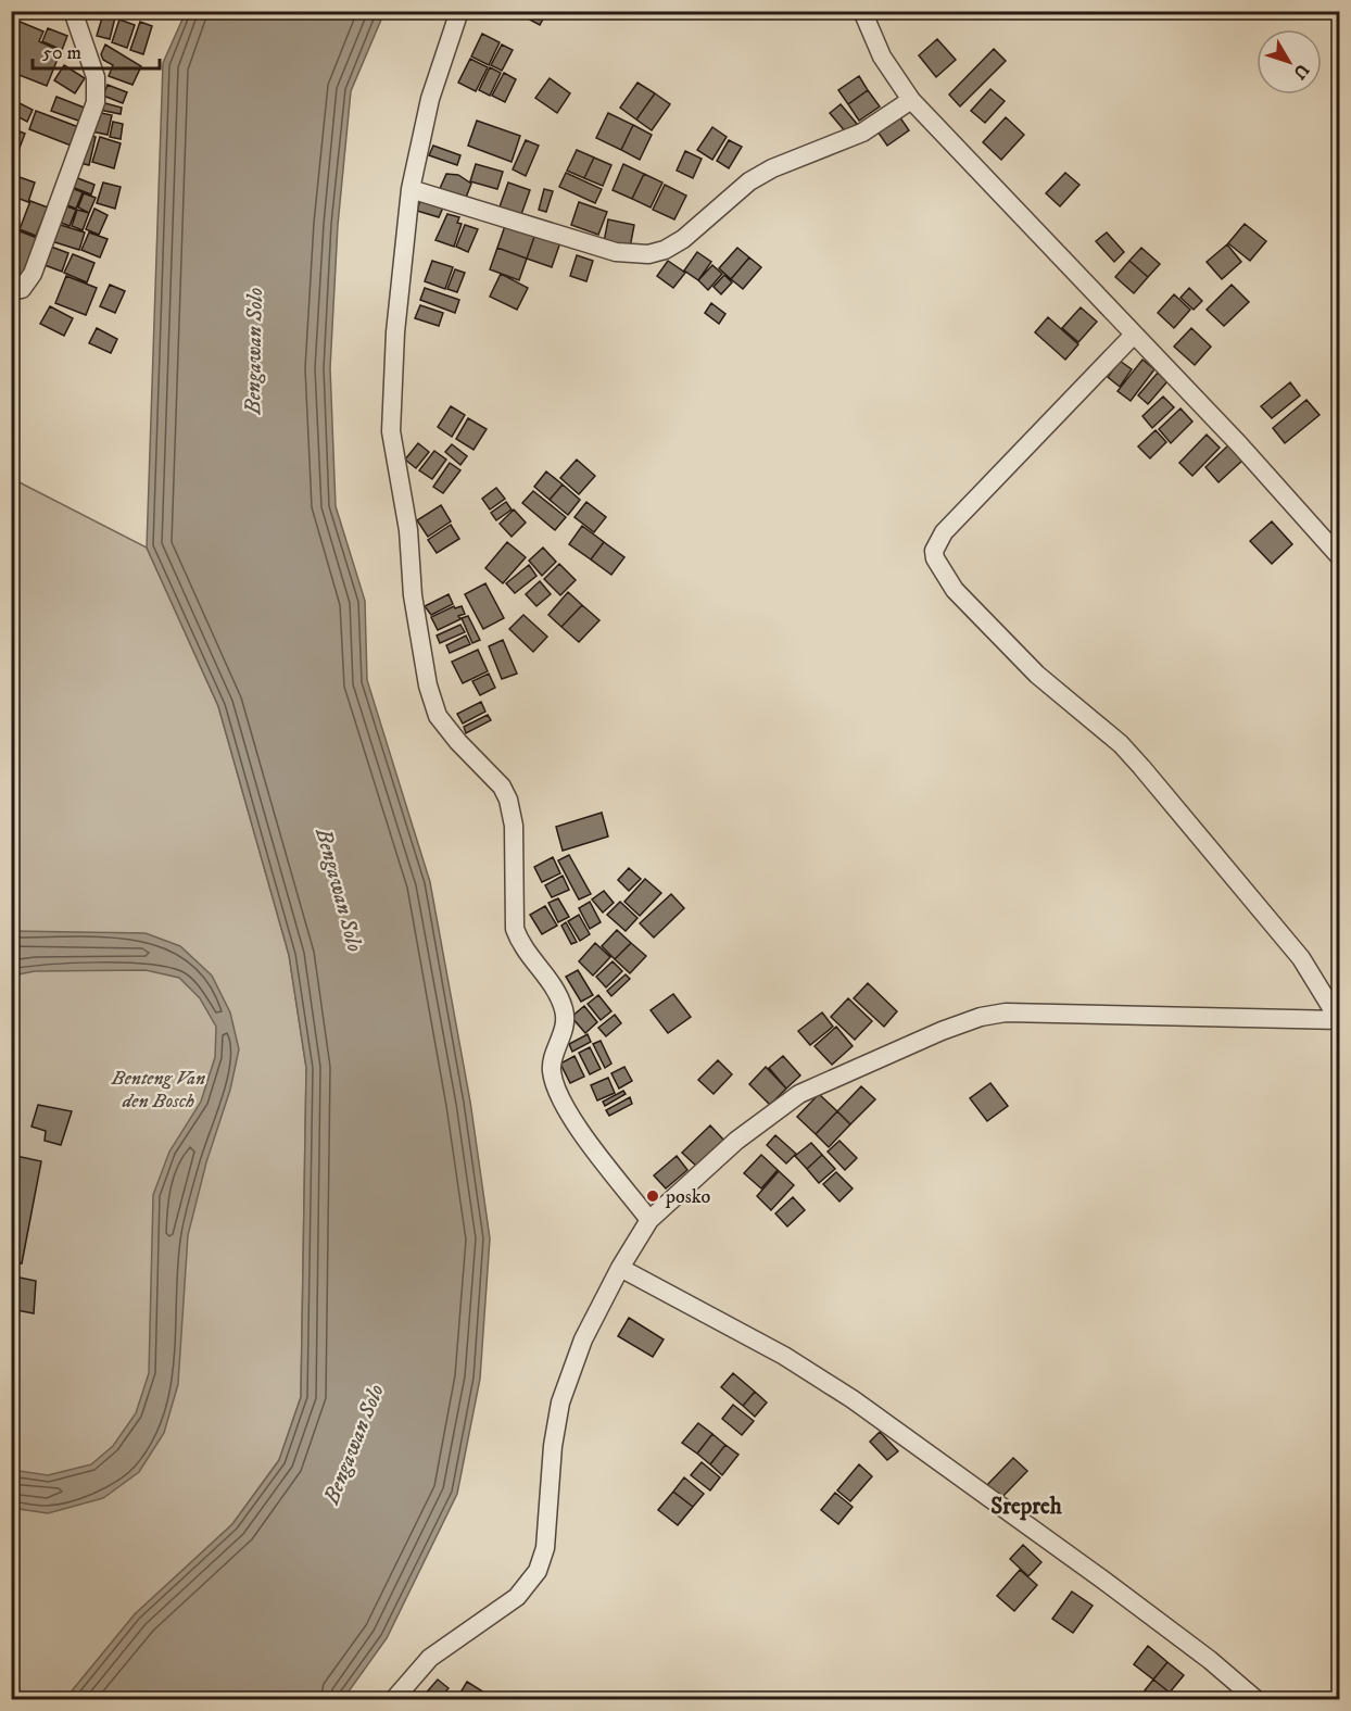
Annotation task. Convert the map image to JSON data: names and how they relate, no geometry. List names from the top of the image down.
{
  "districts": ["Srepreh"],
  "water": ["Bengawan Solo"],
  "parks": ["Benteng Van den Bosch"],
  "places": ["posko"],
  "scale_bar": "50 m",
  "north": "bottom right"
}
